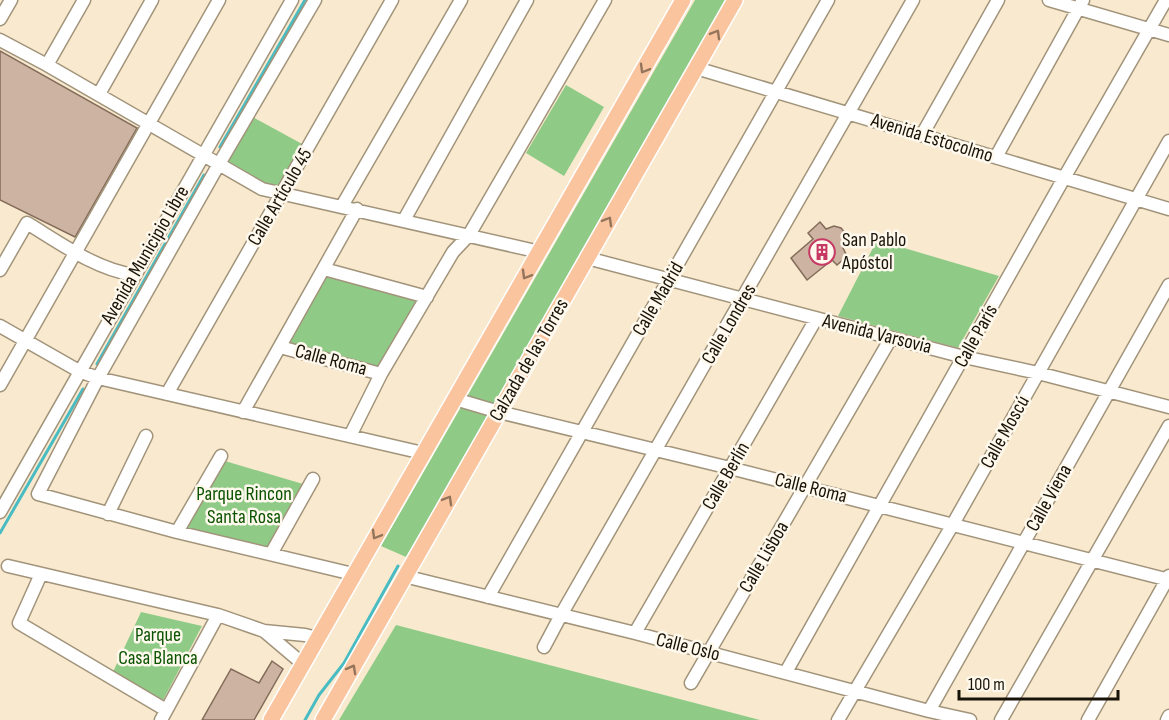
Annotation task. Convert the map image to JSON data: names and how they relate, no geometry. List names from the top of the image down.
{
  "streets": {
    "main road": ["Calzada de las Torres"],
    "street": [
      "Avenida Estocolmo",
      "Calle Artículo 45",
      "Avenida Municipio Libre",
      "Calle Madrid",
      "Calle Londres",
      "Avenida Varsovia",
      "Calle París",
      "Calle Roma",
      "Calle Moscú",
      "Calle Berlín",
      "Calle Viena",
      "Calle Lisboa",
      "Calle Oslo"
    ]
  },
  "crossings": [
    ["Avenida Estocolmo", "Calle Madrid"],
    ["Avenida Estocolmo", "Calle Londres"],
    ["Avenida Estocolmo", "Calle París"],
    ["Avenida Estocolmo", "Calzada de las Torres"],
    ["Avenida Estocolmo", "Calle Moscú"],
    ["Calle Madrid", "Avenida Varsovia"],
    ["Calle Madrid", "Calle Roma"],
    ["Calle Madrid", "Calle Oslo"],
    ["Calle Londres", "Avenida Varsovia"],
    ["Calle Londres", "Calle Roma"],
    ["Calle Londres", "Calle Oslo"],
    ["Avenida Varsovia", "Calle París"],
    ["Avenida Varsovia", "Calzada de las Torres"],
    ["Avenida Varsovia", "Calle Moscú"],
    ["Avenida Varsovia", "Calle Berlín"],
    ["Avenida Varsovia", "Calle Viena"],
    ["Avenida Varsovia", "Calle Lisboa"],
    ["Calle París", "Calle Roma"],
    ["Calle París", "Calle Oslo"],
    ["Calle Roma", "Calzada de las Torres"],
    ["Calle Roma", "Calle Moscú"],
    ["Calle Roma", "Calle Berlín"],
    ["Calle Roma", "Calle Viena"],
    ["Calle Roma", "Calle Lisboa"],
    ["Calzada de las Torres", "Calle Oslo"],
    ["Calle Moscú", "Calle Oslo"],
    ["Calle Berlín", "Calle Oslo"],
    ["Calle Viena", "Calle Oslo"],
    ["Calle Lisboa", "Calle Oslo"]
  ],
  "parks": ["Parque Rincon Santa Rosa", "Parque Casa Blanca"],
  "places": {
    "building": ["San Pablo Apóstol"]
  },
  "scale_bar": "100 m"
}
